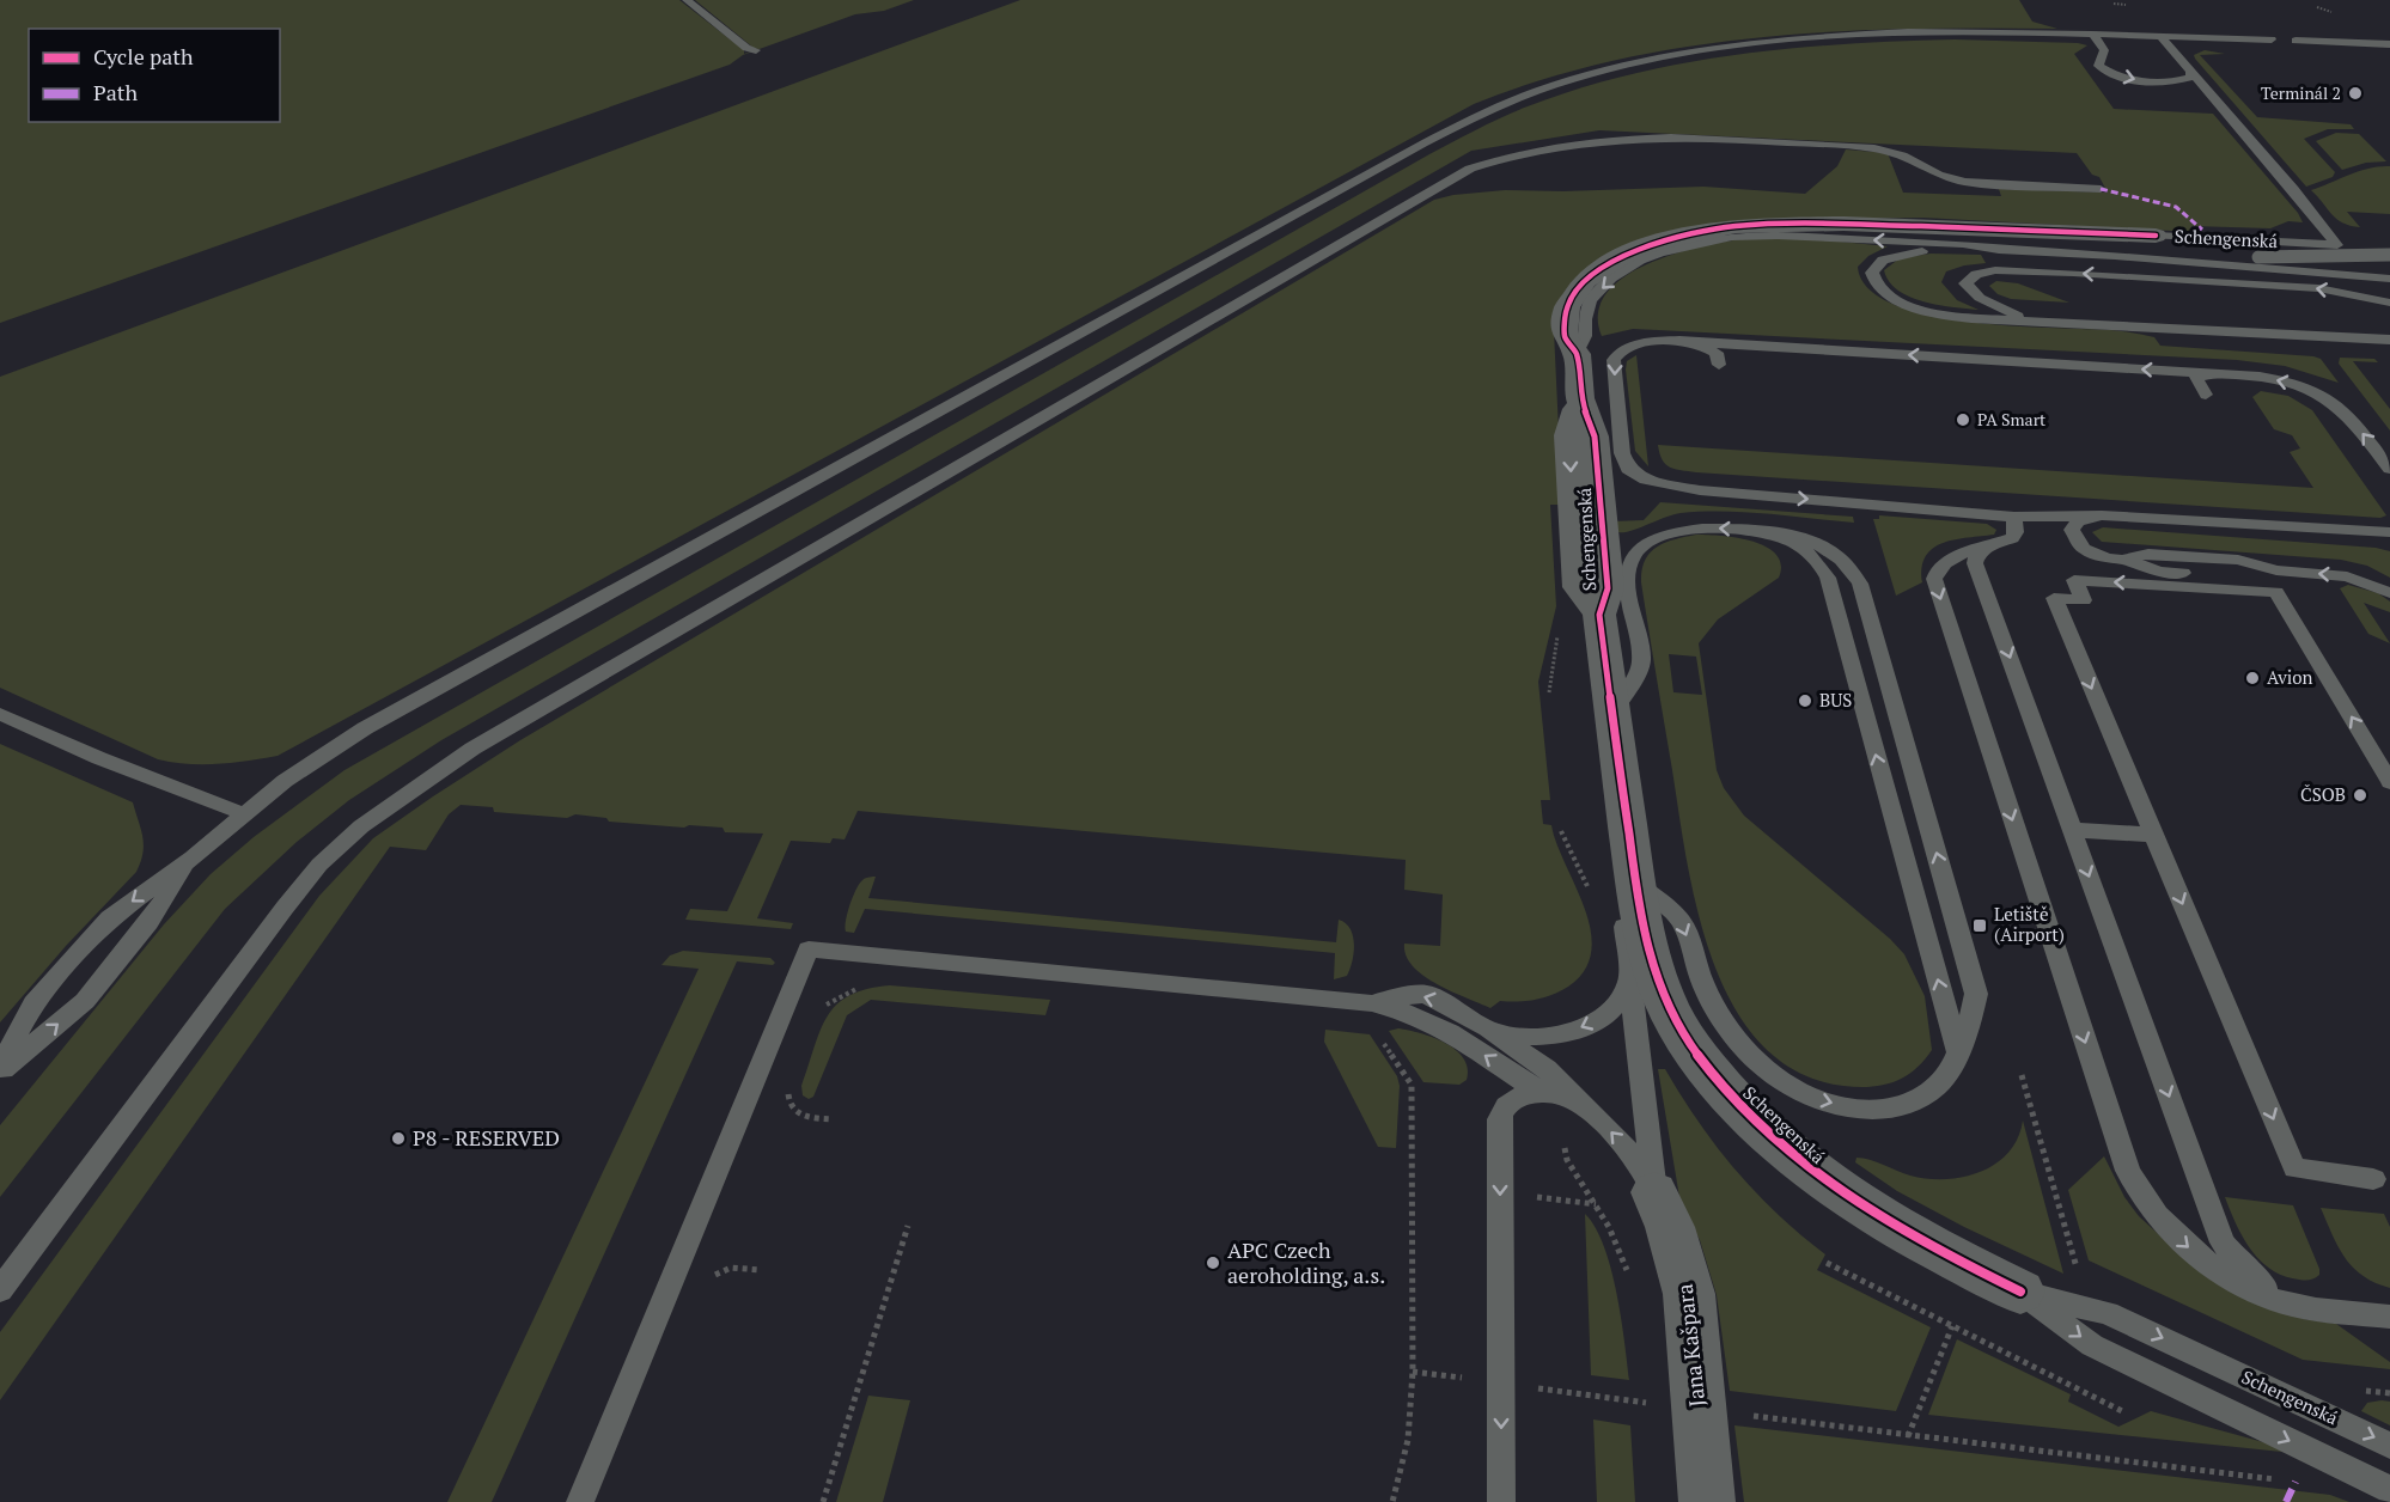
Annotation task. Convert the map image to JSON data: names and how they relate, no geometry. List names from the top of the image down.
{
  "streets": {
    "street": ["Schengenská", "Jana Kašpara"]
  },
  "places": {
    "other": [
      "Terminál 2",
      "PA Smart",
      "Avion",
      "BUS",
      "ČSOB",
      "P8 - RESERVED",
      "APC Czech aeroholding, a.s."
    ],
    "transit": ["Letiště (Airport)"]
  },
  "legend": ["Cycle path", "Path"]
}
